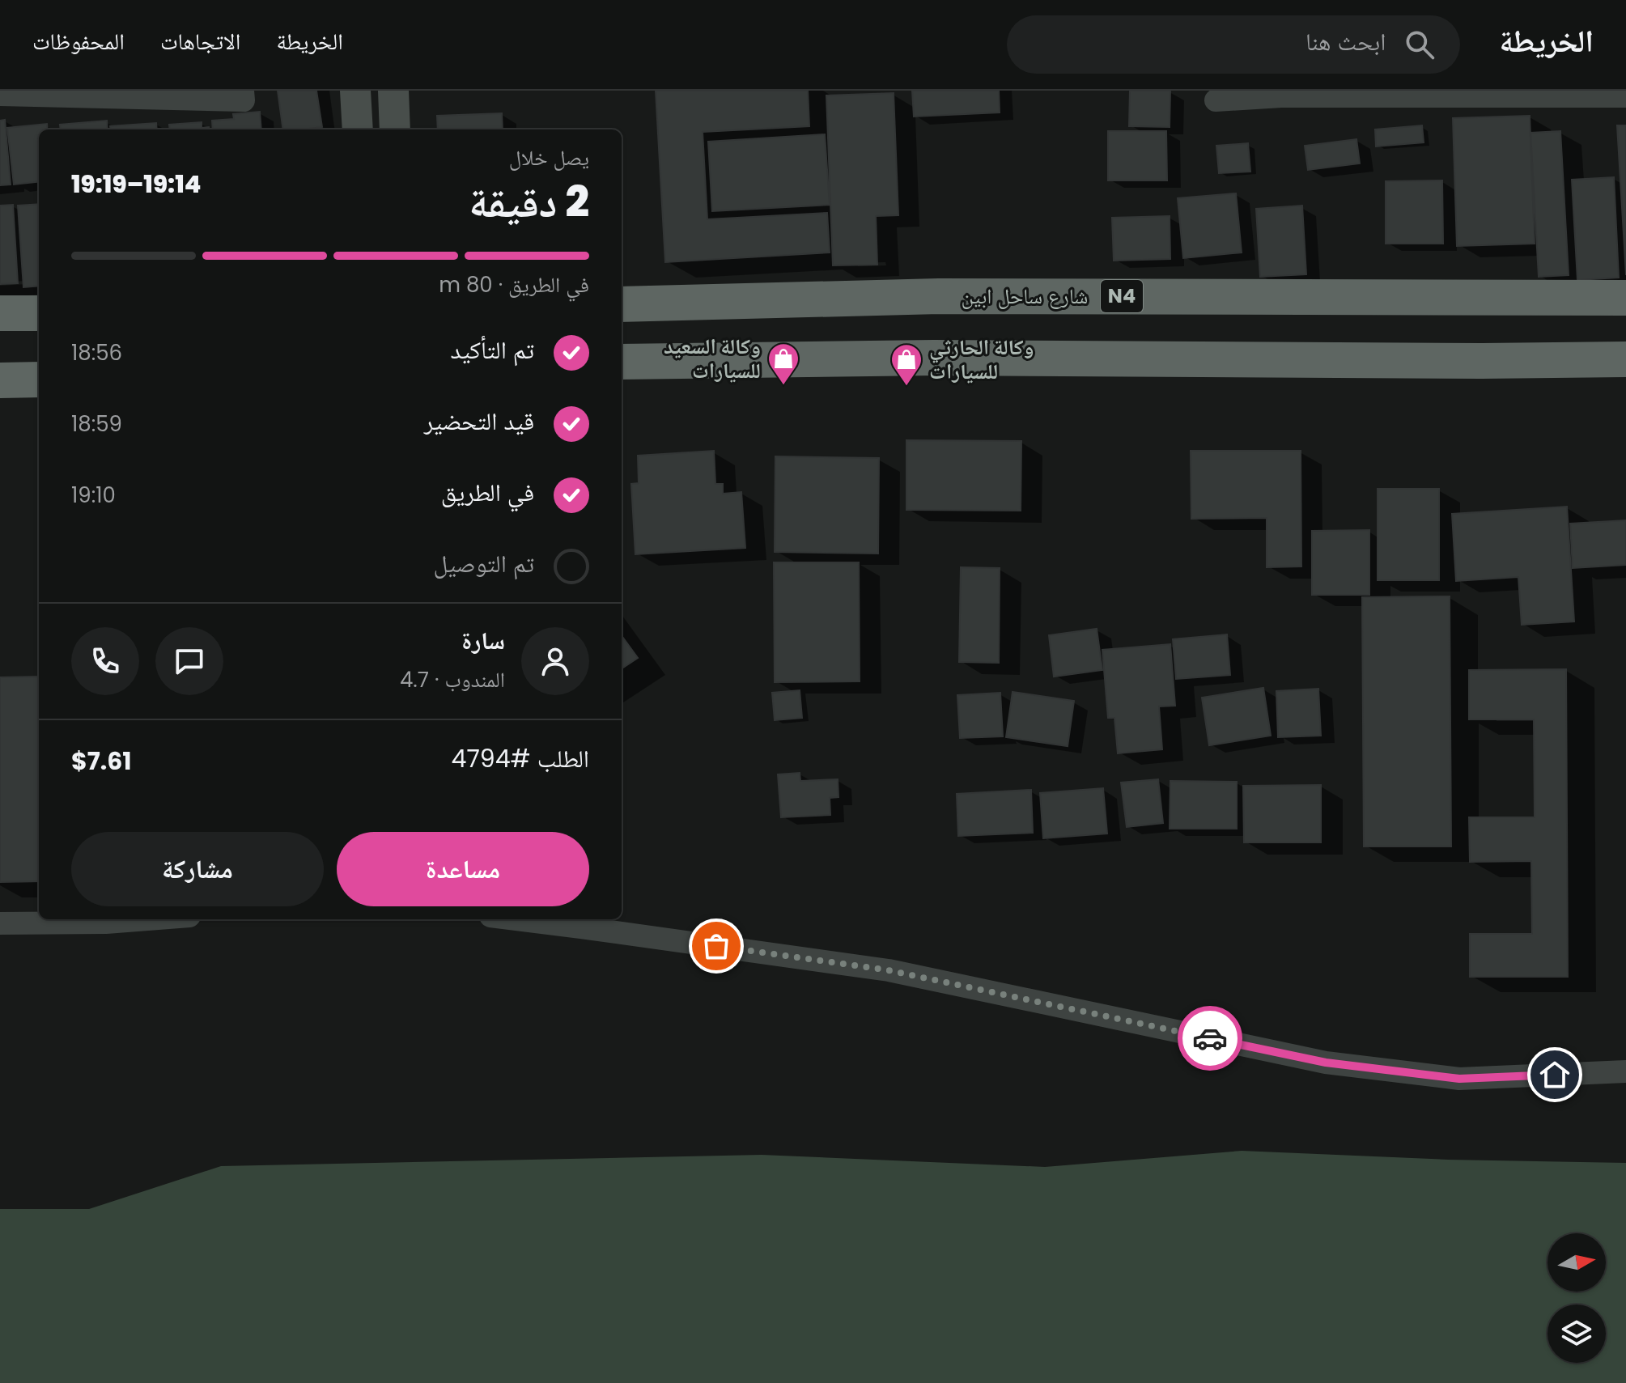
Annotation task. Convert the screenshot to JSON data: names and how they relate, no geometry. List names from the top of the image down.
{
  "streets": {
    "highway": ["شارع ساحل ابين", "N4"]
  },
  "places": {
    "shop": ["وكالة السعيد للسيارات", "وكالة الحارثي للسيارات"]
  },
  "north": "right",
  "page": {
    "header": "الخريطة",
    "search": "ابحث هنا",
    "nav": ["الخريطة", "الاتجاهات", "المحفوظات"],
    "heading": ["2 دقيقة", "يصل خلال", "19:14–19:19"],
    "panel": [
      "سارة",
      "المندوب · 4.7",
      "الطلب #4794",
      "$7.61"
    ],
    "bar": "في الطريق · 80 m",
    "list": [
      ["تم التأكيد", "18:56"],
      ["قيد التحضير", "18:59"],
      ["في الطريق", "19:10"],
      "تم التوصيل"
    ],
    "buttons": ["مساعدة", "مشاركة"]
  }
}
